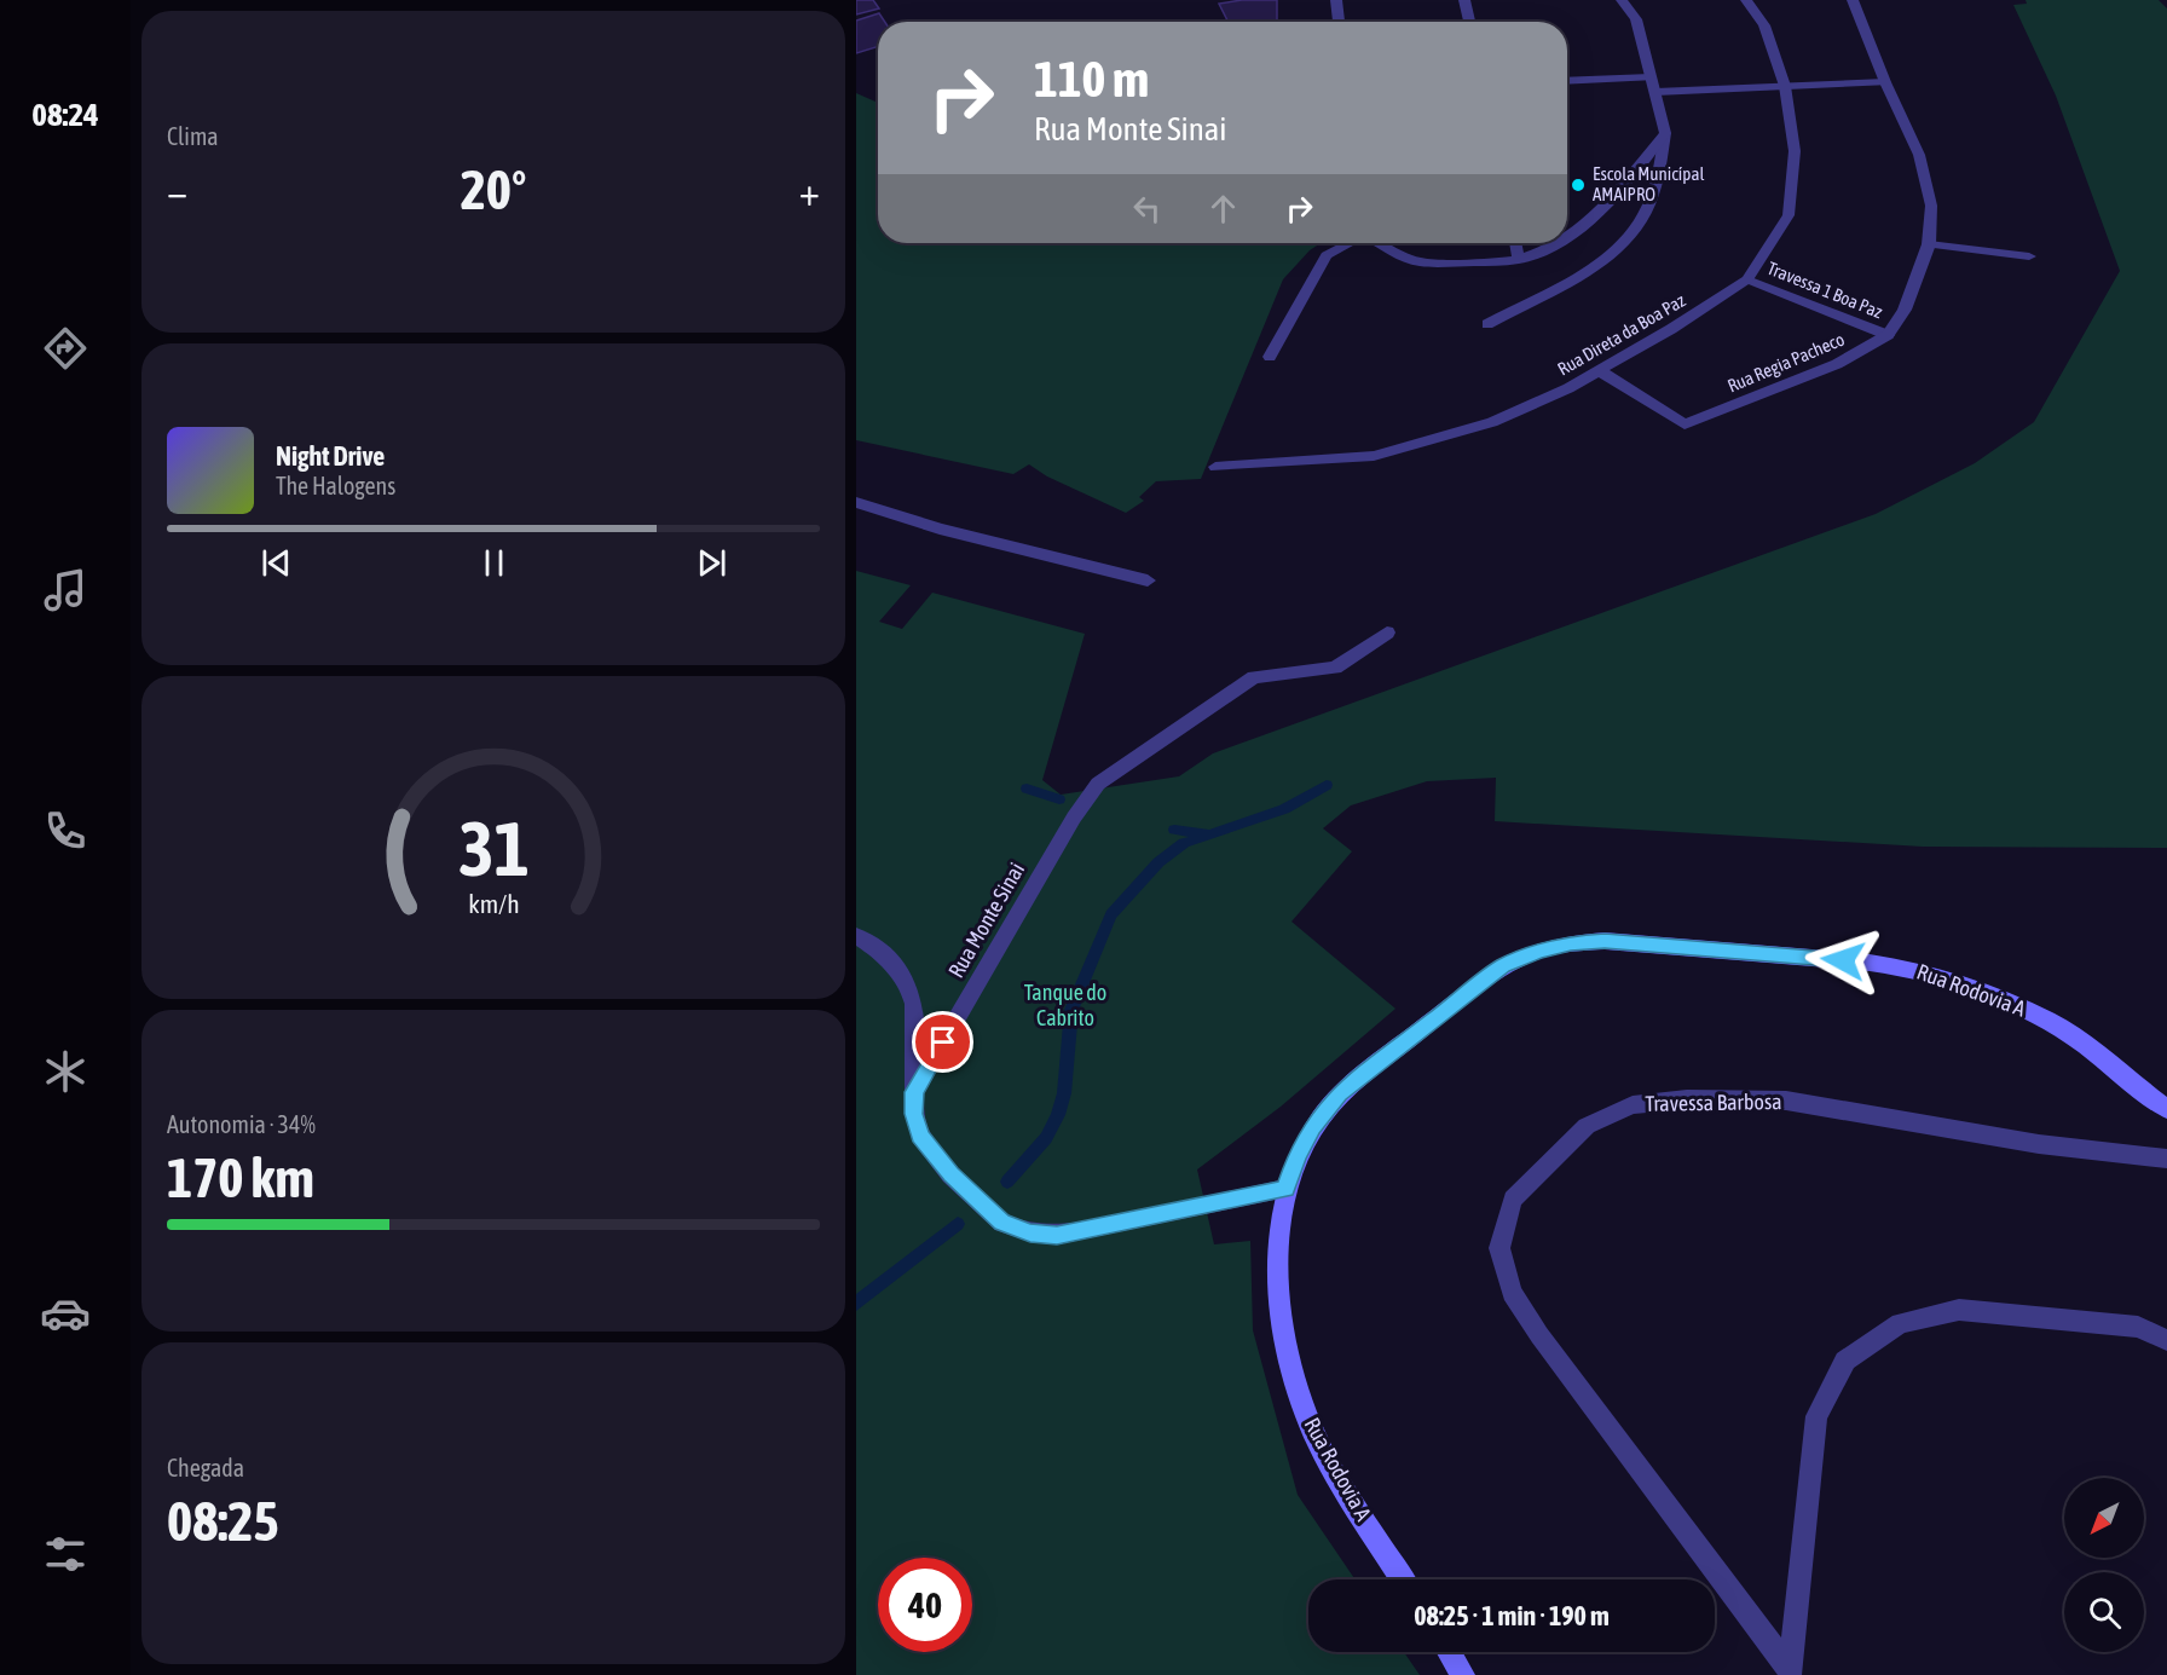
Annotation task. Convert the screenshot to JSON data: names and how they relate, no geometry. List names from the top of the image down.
{
  "streets": {
    "street": [
      "Travessa 1 Boa Paz",
      "Rua Direta da Boa Paz",
      "Rua Regia Pacheco",
      "Rua Monte Sinai",
      "Rua Rodovia A",
      "Travessa Barbosa"
    ]
  },
  "crossings": [
    ["Travessa 1 Boa Paz", "Rua Direta da Boa Paz"],
    ["Travessa 1 Boa Paz", "Rua Regia Pacheco"],
    ["Rua Direta da Boa Paz", "Rua Regia Pacheco"]
  ],
  "parks": ["Tanque do Cabrito"],
  "places": ["Escola Municípal AMAIPRO"],
  "north": "bottom left",
  "page": {
    "tabs": "08:24",
    "tile": [
      "Clima",
      ["Autonomia · 34%", "170 km"],
      ["Chegada", "08:25"]
    ],
    "turn": ["110 m", "Rua Monte Sinai"],
    "heat": ["−", "20°", "+"],
    "song": ["Night Drive", "The Halogens"],
    "limit": "40",
    "trip": "08:25 · 1 min · 190 m",
    "gauge": ["31", "km/h"]
  }
}
